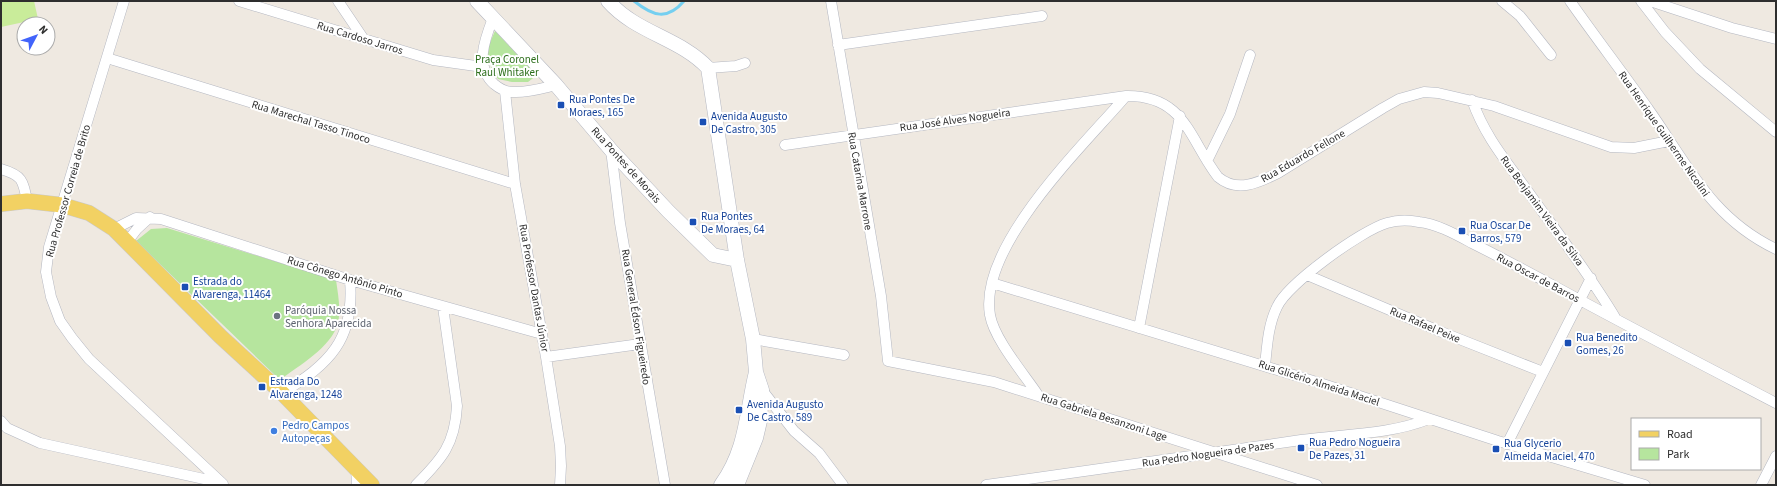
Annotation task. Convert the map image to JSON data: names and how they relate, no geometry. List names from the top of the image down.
{
  "streets": {
    "street": [
      "Rua Cardoso Jarros",
      "Rua José Alves Nogueira",
      "Rua Marechal Tasso Tinoco",
      "Rua Henrique Guilherme Nicolini",
      "Rua Eduardo Fellone",
      "Rua Pontes de Morais",
      "Rua Catarina Marrone",
      "Rua Professor Correia de Brito",
      "Rua Benjamim Vieira da Silva",
      "Rua Cônego Antônio Pinto",
      "Rua Oscar de Barros",
      "Rua Professor Dantas Júnior",
      "Rua General Édson Figueiredo",
      "Rua Rafael Peixe",
      "Rua Glicério Almeida Maciel",
      "Rua Gabriela Besanzoni Lage",
      "Rua Pedro Nogueira de Pazes"
    ]
  },
  "crossings": [
    ["Rua José Alves Nogueira", "Rua Eduardo Fellone"],
    ["Rua José Alves Nogueira", "Rua Catarina Marrone"],
    ["Rua Marechal Tasso Tinoco", "Rua Professor Correia de Brito"],
    ["Rua Marechal Tasso Tinoco", "Rua Professor Dantas Júnior"],
    ["Rua Henrique Guilherme Nicolini", "Rua Eduardo Fellone"],
    ["Rua Eduardo Fellone", "Rua Benjamim Vieira da Silva"],
    ["Rua Pontes de Morais", "Rua General Édson Figueiredo"],
    ["Rua Catarina Marrone", "Rua Gabriela Besanzoni Lage"],
    ["Rua Benjamim Vieira da Silva", "Rua Oscar de Barros"],
    ["Rua Cônego Antônio Pinto", "Rua Professor Dantas Júnior"],
    ["Rua Oscar de Barros", "Rua Rafael Peixe"],
    ["Rua Oscar de Barros", "Rua Glicério Almeida Maciel"],
    ["Rua Glicério Almeida Maciel", "Rua Pedro Nogueira de Pazes"],
    ["Rua Gabriela Besanzoni Lage", "Rua Pedro Nogueira de Pazes"]
  ],
  "parks": ["Praça Coronel Raul Whitaker"],
  "places": {
    "transit": [
      "Rua Pontes De Moraes, 165",
      "Avenida Augusto De Castro, 305",
      "Rua Pontes De Moraes, 64",
      "Rua Oscar De Barros, 579",
      "Estrada do Alvarenga, 11464",
      "Rua Benedito Gomes, 26",
      "Estrada Do Alvarenga, 1248",
      "Avenida Augusto De Castro, 589",
      "Rua Pedro Nogueira De Pazes, 31",
      "Rua Glycerio Almeida Maciel, 470"
    ],
    "other": ["Paróquia Nossa Senhora Aparecida", "Pedro Campos Autopeças"]
  },
  "legend": ["Road", "Park"],
  "north": "top right"
}
